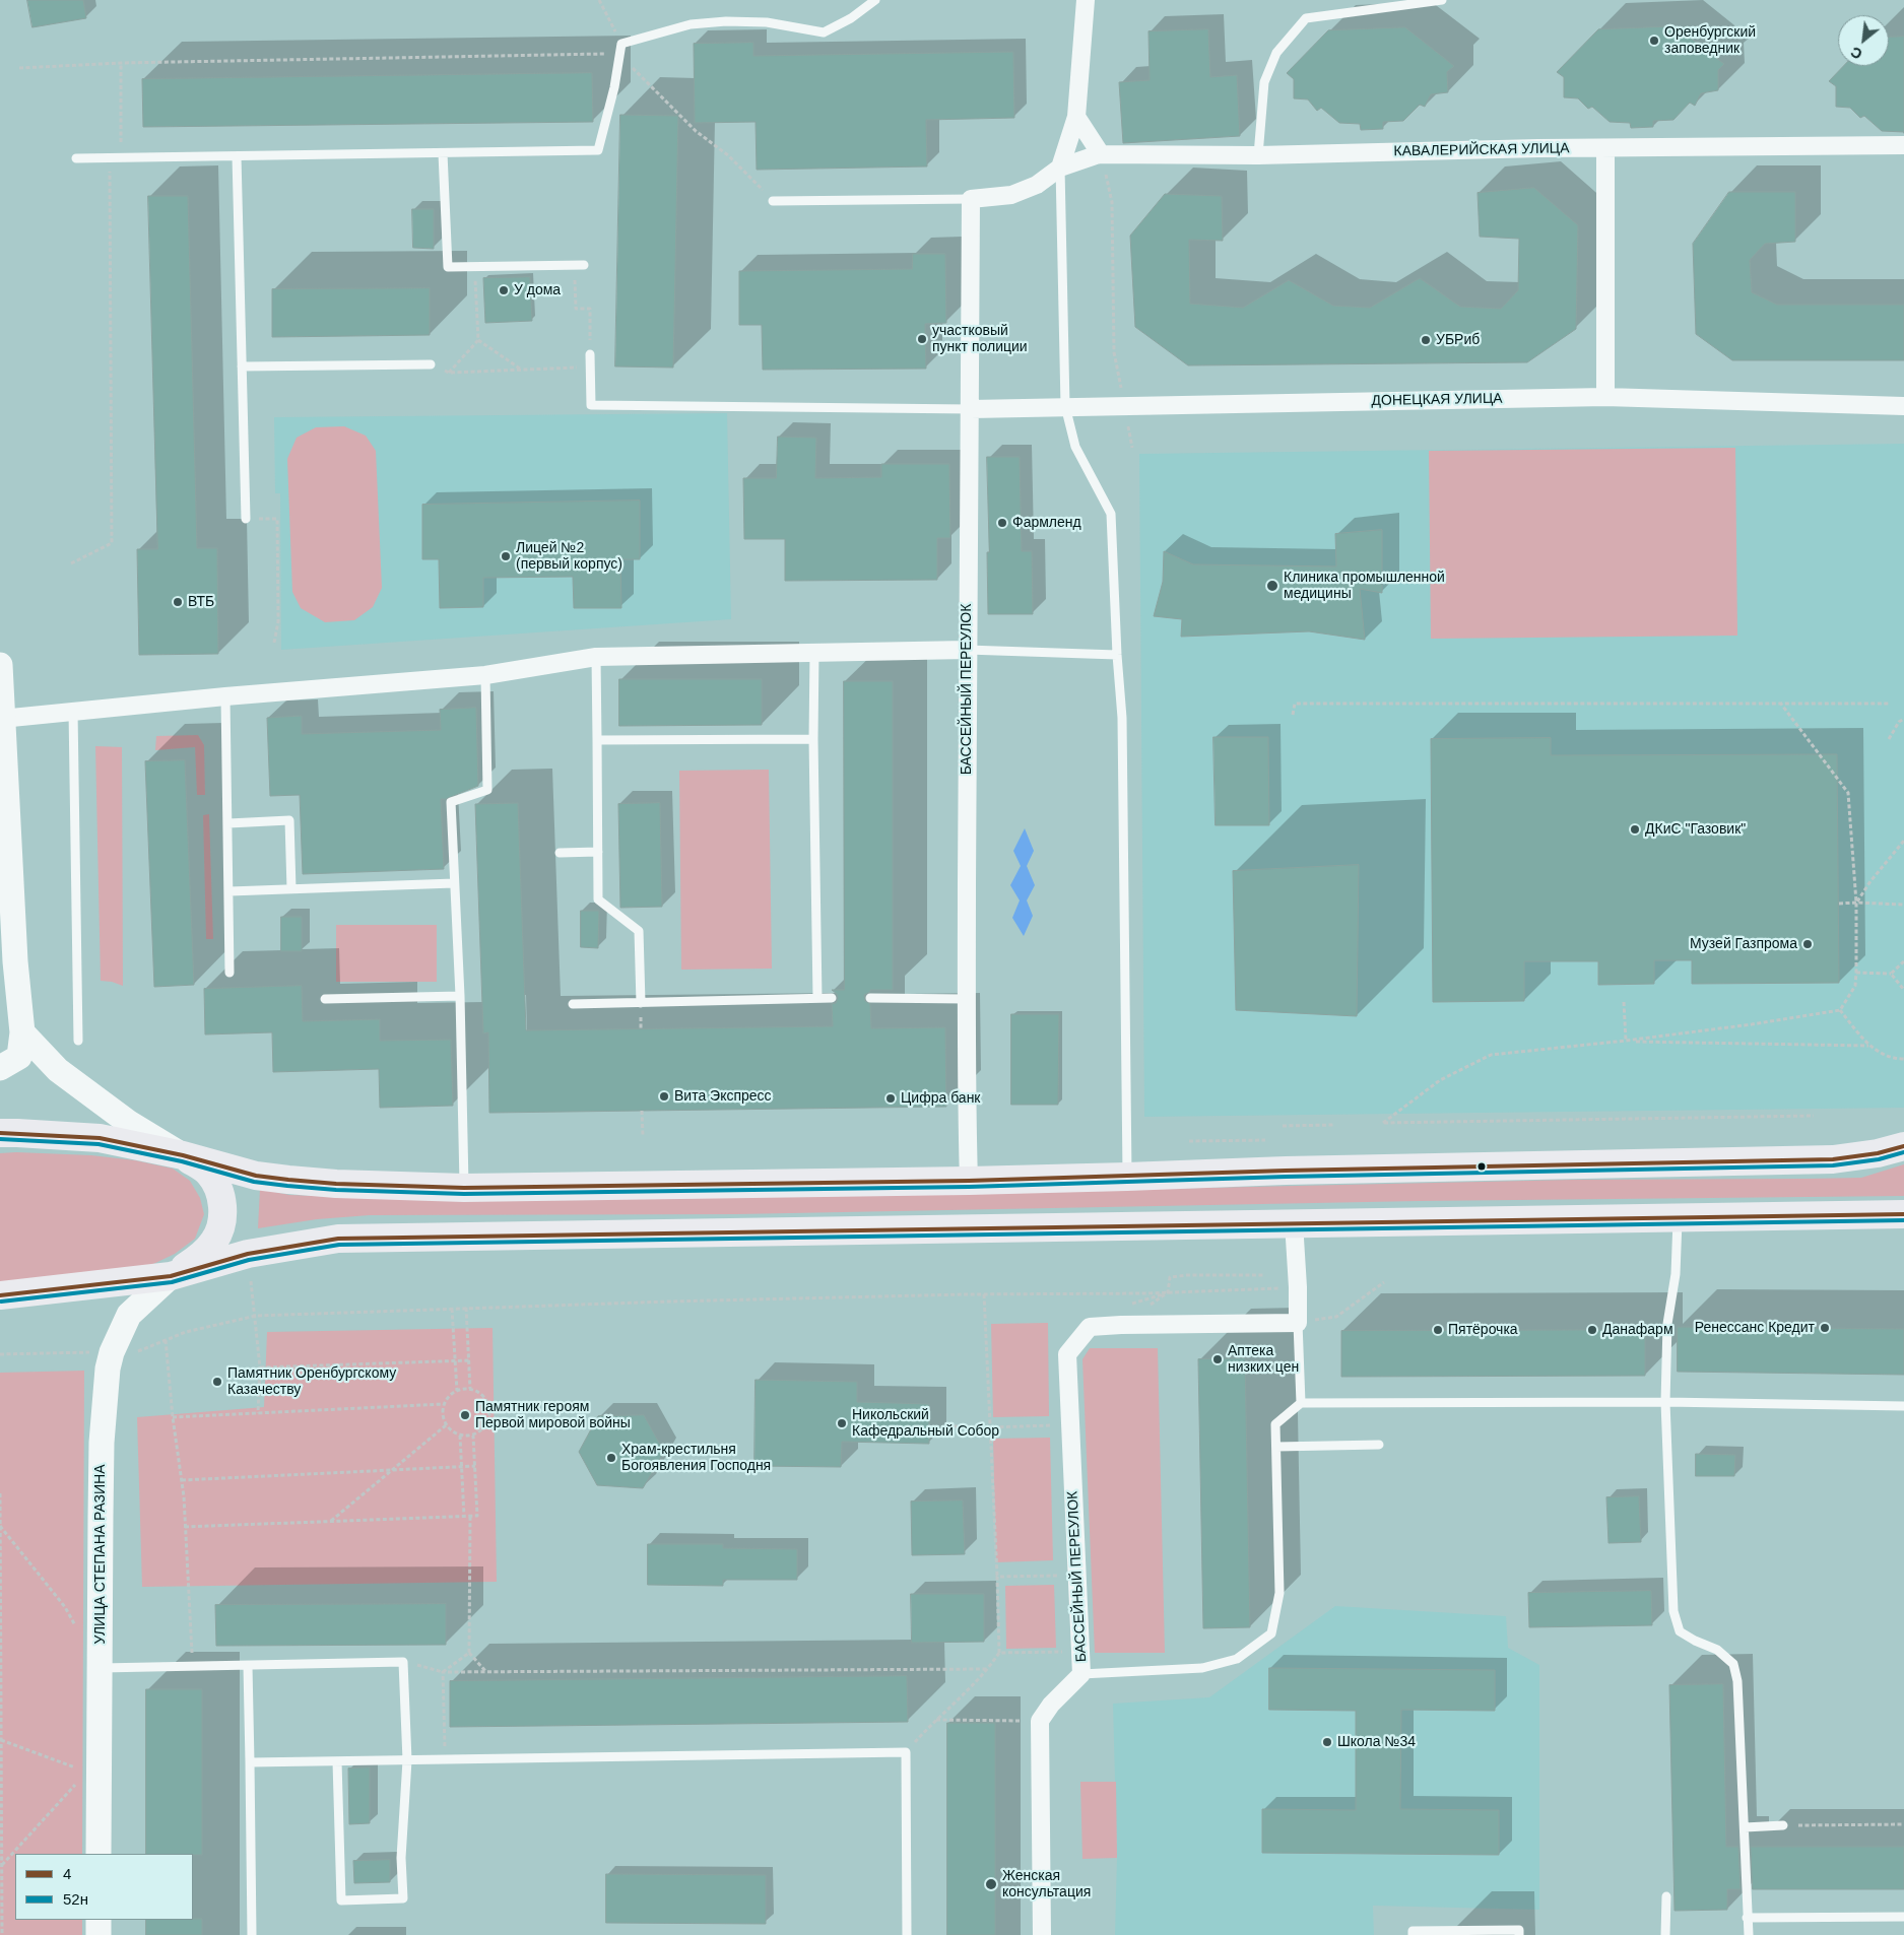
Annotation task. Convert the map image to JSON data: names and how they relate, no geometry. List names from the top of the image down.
{
  "streets": {
    "main road": ["УЛИЦА СТЕПАНА РАЗИНА"],
    "street": ["КАВАЛЕРИЙСКАЯ УЛИЦА", "ДОНЕЦКАЯ УЛИЦА", "БАССЕЙНЫЙ ПЕРЕУЛОК"]
  },
  "crossings": [
    ["КАВАЛЕРИЙСКАЯ УЛИЦА", "БАССЕЙНЫЙ ПЕРЕУЛОК"],
    ["ДОНЕЦКАЯ УЛИЦА", "БАССЕЙНЫЙ ПЕРЕУЛОК"]
  ],
  "places": [
    "Оренбургский заповедник",
    "У дома",
    "участковый пункт полиции",
    "УБРиб",
    "Фармленд",
    "Лицей №2 (первый корпус)",
    "Клиника промышленной медицины",
    "ВТБ",
    "ДКиC \"Газовик\"",
    "Музей Газпрома",
    "Вита Экспресс",
    "Цифра банк",
    "Ренессанс Кредит",
    "Пятёрочка",
    "Данафарм",
    "Аптека низких цен",
    "Памятник Оренбургскому Казачеству",
    "Памятник героям Первой мировой войны",
    "Никольский Кафедральный Собор",
    "Храм-крестильня Богоявления Господня",
    "Школа №34",
    "Женская консультация"
  ],
  "lines": ["transit line 4", "transit line 52н"],
  "legend": ["4", "52н"],
  "north": "bottom left"
}
